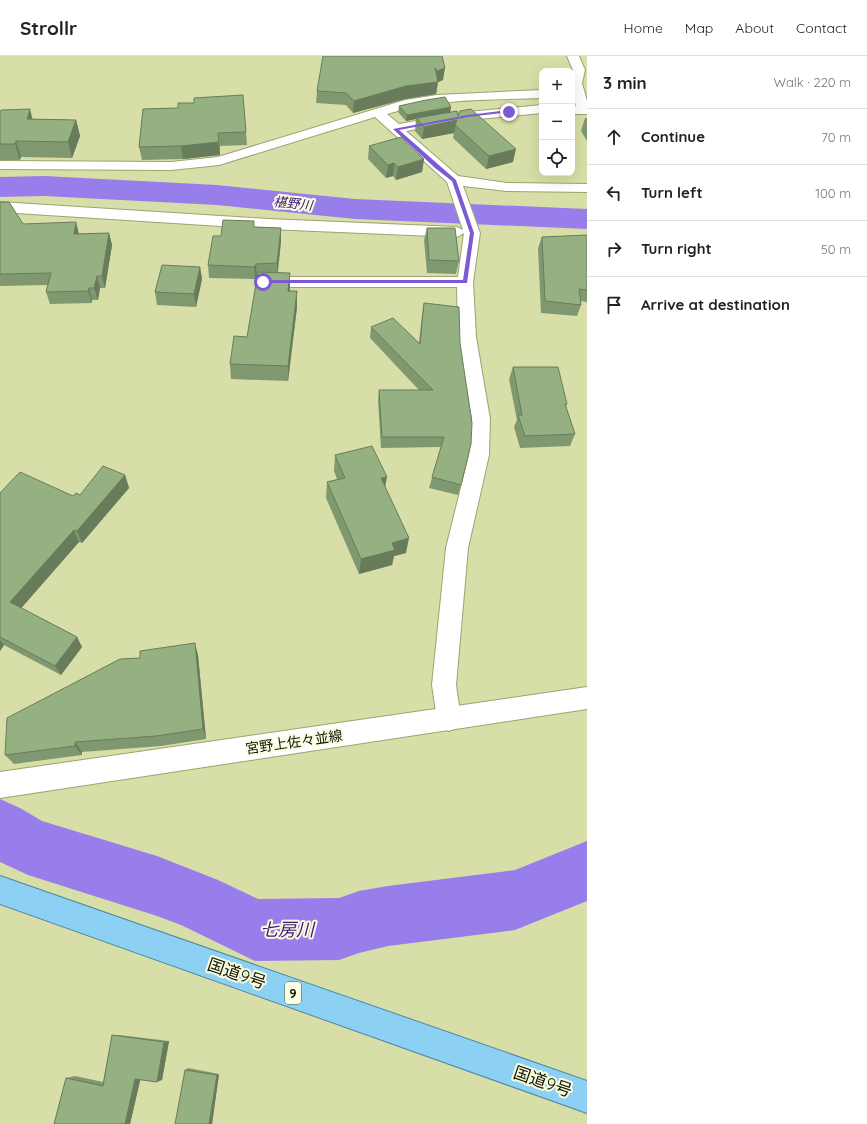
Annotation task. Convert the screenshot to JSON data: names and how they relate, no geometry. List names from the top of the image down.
{
  "streets": {
    "highway": ["国道9号", "9"],
    "street": ["宮野上佐々並線"]
  },
  "water": ["椹野川", "七房川"],
  "page": {
    "header": "Strollr",
    "nav": [
      "Home",
      "Map",
      "About",
      "Contact"
    ],
    "heading": ["3 min", "Walk · 220 m"],
    "map_buttons": ["+", "−"],
    "list": [
      ["Continue", "70 m"],
      ["Turn left", "100 m"],
      ["Turn right", "50 m"],
      "Arrive at destination"
    ]
  }
}
